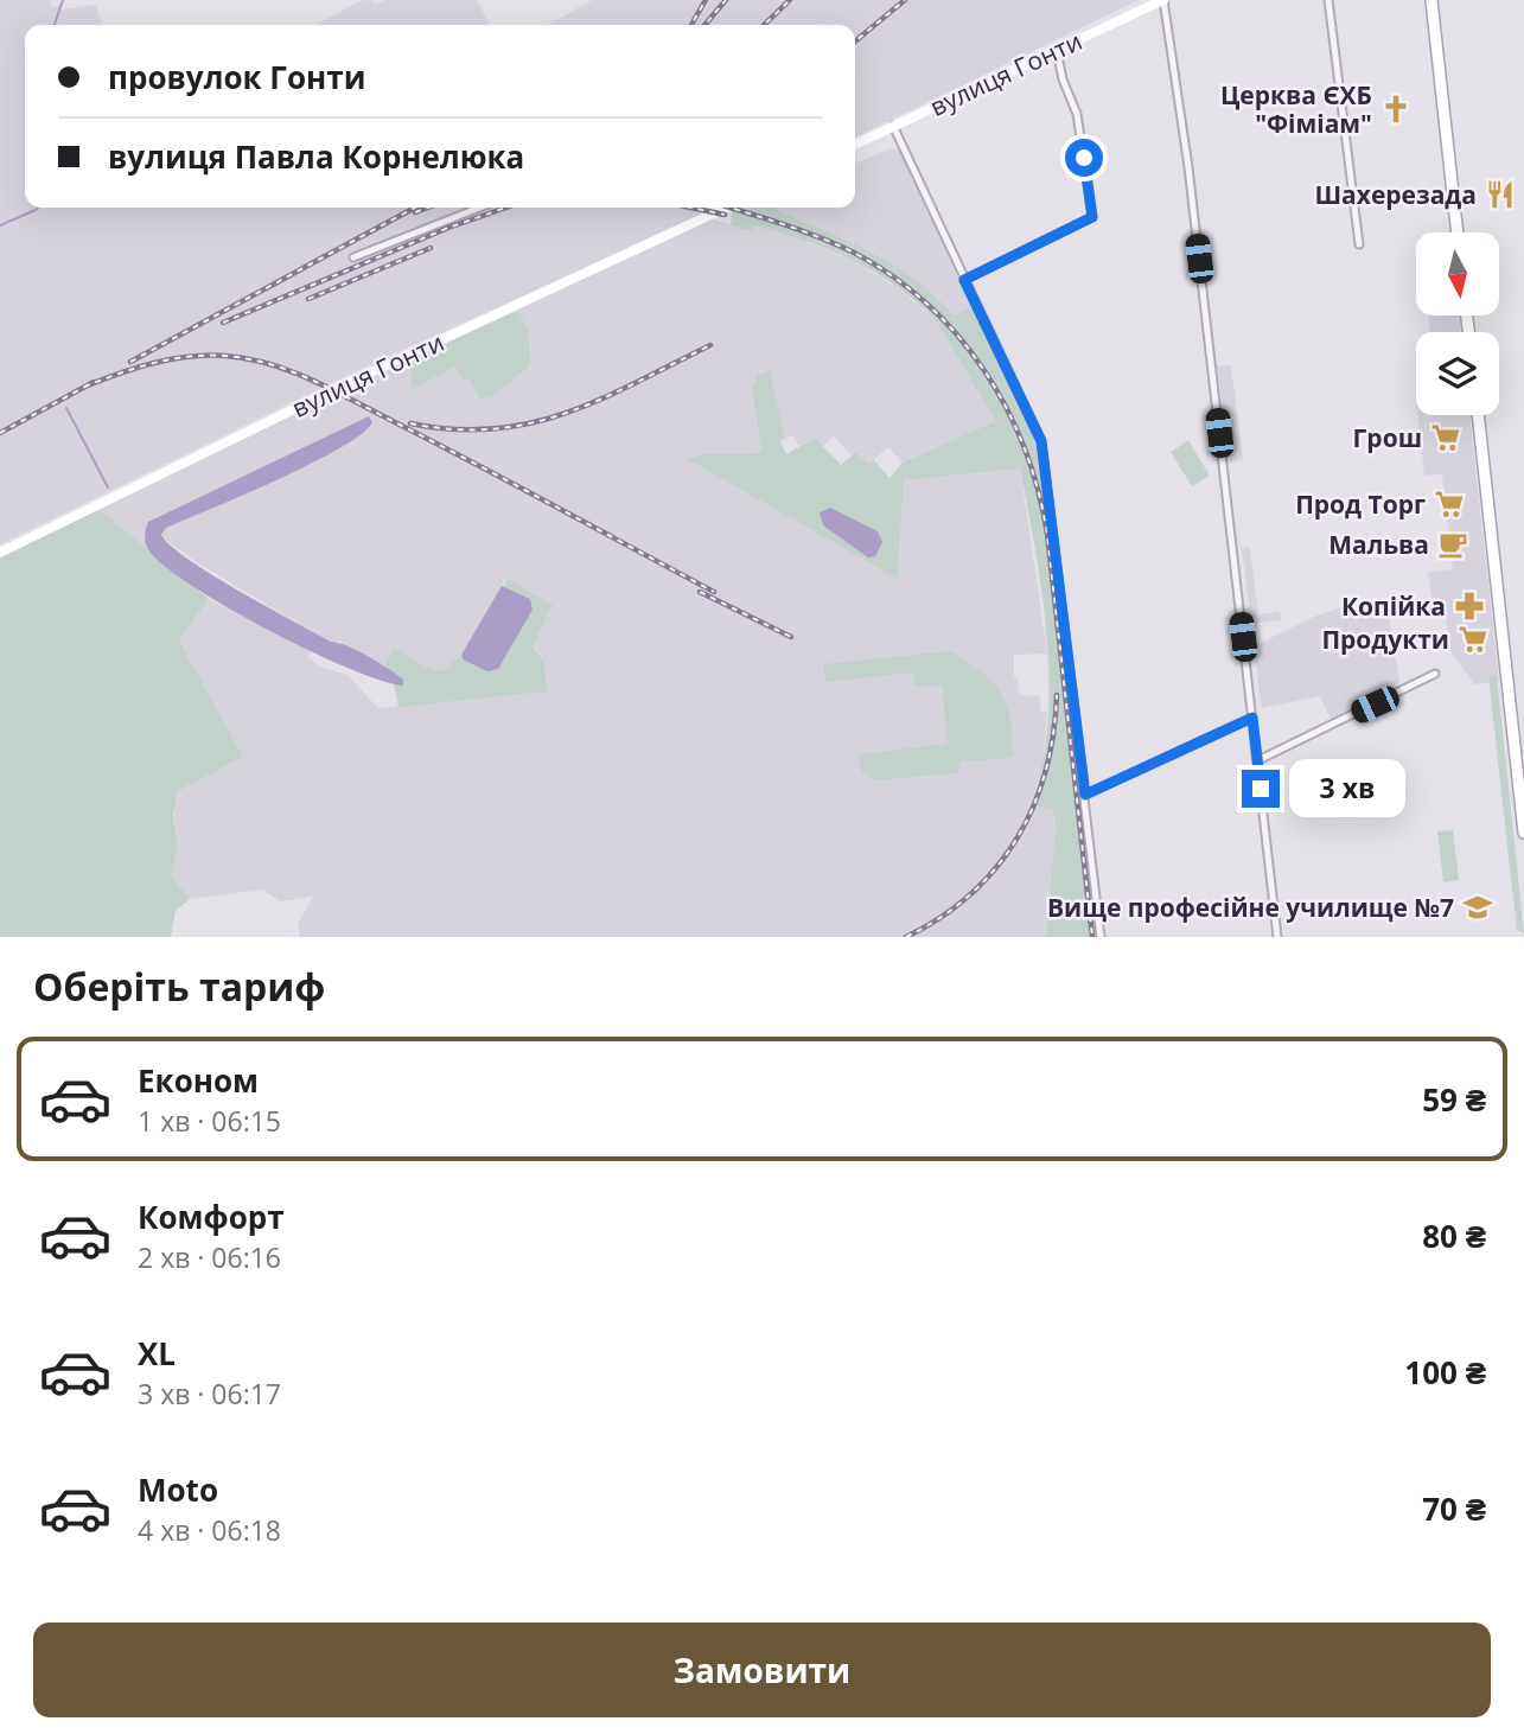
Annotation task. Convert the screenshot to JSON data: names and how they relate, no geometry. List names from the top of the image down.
{
  "streets": {
    "street": ["вулиця Гонти"]
  },
  "places": {
    "church": ["Церква ЄХБ \"Фіміам\""],
    "restaurant": ["Шахерезада"],
    "supermarket": ["Грош", "Прод Торг", "Продукти"],
    "cafe": ["Мальва"],
    "pharmacy": ["Копійка"],
    "school or university": ["Вище професійне училище №7"]
  },
  "north": "bottom",
  "page": {
    "banner": ["провулок Гонти", "вулиця Павла Корнелюка"],
    "bubble": "3 хв",
    "heading": "Оберіть тариф",
    "list": [
      {
        "name": "Економ",
        "note": "1 хв · 06:15",
        "value": "59 ₴"
      },
      {
        "name": "Комфорт",
        "note": "2 хв · 06:16",
        "value": "80 ₴"
      },
      {
        "name": "XL",
        "note": "3 хв · 06:17",
        "value": "100 ₴"
      },
      {
        "name": "Moto",
        "note": "4 хв · 06:18",
        "value": "70 ₴"
      }
    ],
    "buttons": "Замовити"
  }
}
